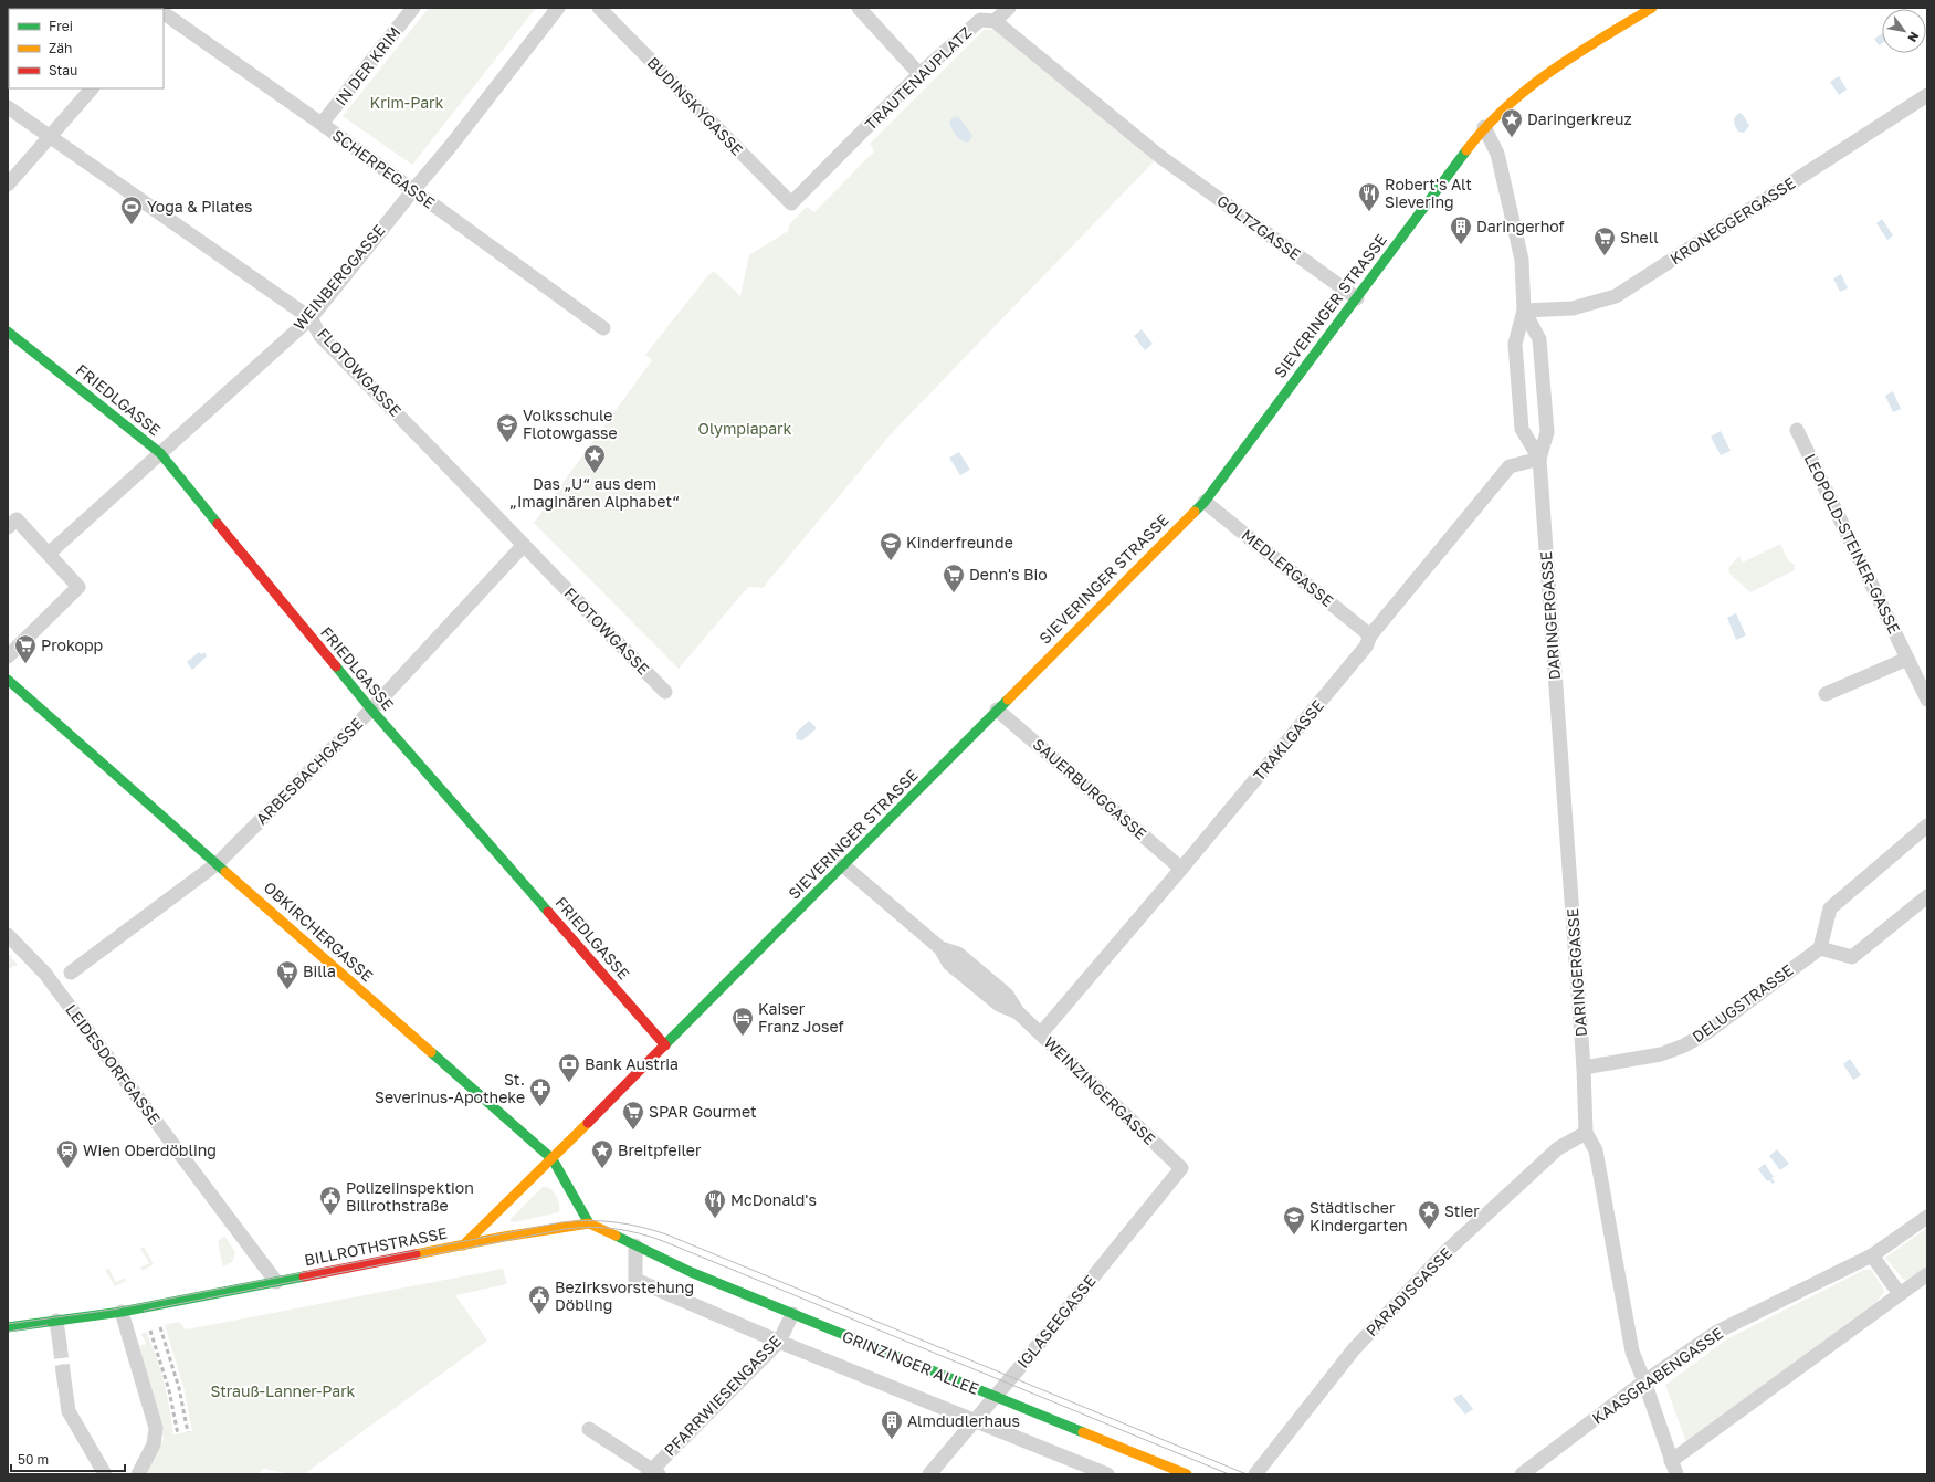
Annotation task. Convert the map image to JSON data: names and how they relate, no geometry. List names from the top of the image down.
{
  "streets": {
    "street": [
      "IN DER KRIM",
      "TRAUTENAUPLATZ",
      "BUDINSKYGASSE",
      "SCHERPEGASSE",
      "KRONEGGERGASSE",
      "GOLTZGASSE",
      "WEINBERGGASSE",
      "SIEVERINGER STRASSE",
      "FLOTOWGASSE",
      "FRIEDLGASSE",
      "LEOPOLD-STEINER-GASSE",
      "MEDLERGASSE",
      "DARINGERGASSE",
      "TRAKLGASSE",
      "ARBESBACHGASSE",
      "SAUERBURGGASSE",
      "OBKIRCHERGASSE",
      "DELUGSTRASSE",
      "LEIDESDORFGASSE",
      "WEINZINGERGASSE",
      "BILLROTHSTRASSE",
      "PARADISGASSE",
      "IGLASEEGASSE",
      "GRINZINGER ALLEE",
      "KAASGRABENGASSE",
      "PFARRWIESENGASSE"
    ]
  },
  "crossings": [
    ["IN DER KRIM", "SCHERPEGASSE"],
    ["TRAUTENAUPLATZ", "BUDINSKYGASSE"],
    ["TRAUTENAUPLATZ", "GOLTZGASSE"],
    ["SCHERPEGASSE", "WEINBERGGASSE"],
    ["KRONEGGERGASSE", "DARINGERGASSE"],
    ["GOLTZGASSE", "SIEVERINGER STRASSE"],
    ["WEINBERGGASSE", "FLOTOWGASSE"],
    ["WEINBERGGASSE", "FRIEDLGASSE"],
    ["SIEVERINGER STRASSE", "FRIEDLGASSE"],
    ["SIEVERINGER STRASSE", "MEDLERGASSE"],
    ["SIEVERINGER STRASSE", "DARINGERGASSE"],
    ["SIEVERINGER STRASSE", "SAUERBURGGASSE"],
    ["SIEVERINGER STRASSE", "OBKIRCHERGASSE"],
    ["SIEVERINGER STRASSE", "WEINZINGERGASSE"],
    ["SIEVERINGER STRASSE", "BILLROTHSTRASSE"],
    ["FLOTOWGASSE", "ARBESBACHGASSE"],
    ["FRIEDLGASSE", "ARBESBACHGASSE"],
    ["MEDLERGASSE", "TRAKLGASSE"],
    ["DARINGERGASSE", "TRAKLGASSE"],
    ["DARINGERGASSE", "DELUGSTRASSE"],
    ["DARINGERGASSE", "PARADISGASSE"],
    ["DARINGERGASSE", "KAASGRABENGASSE"],
    ["TRAKLGASSE", "SAUERBURGGASSE"],
    ["TRAKLGASSE", "WEINZINGERGASSE"],
    ["ARBESBACHGASSE", "OBKIRCHERGASSE"],
    ["OBKIRCHERGASSE", "BILLROTHSTRASSE"],
    ["OBKIRCHERGASSE", "GRINZINGER ALLEE"],
    ["LEIDESDORFGASSE", "BILLROTHSTRASSE"],
    ["WEINZINGERGASSE", "IGLASEEGASSE"],
    ["IGLASEEGASSE", "GRINZINGER ALLEE"],
    ["GRINZINGER ALLEE", "PFARRWIESENGASSE"]
  ],
  "parks": ["Krim-Park", "Olympiapark", "Strauß-Lanner-Park"],
  "places": {
    "place": [
      "Daringerkreuz",
      "Das „U“ aus dem „Imaginären Alphabet“",
      "Breitpfeiler",
      "Stier"
    ],
    "restaurant": ["Robert's Alt Sievering", "McDonald's"],
    "sports": ["Yoga & Pilates"],
    "building": ["Daringerhof", "Almdudlerhaus"],
    "supermarket": [
      "Shell",
      "Denn's Bio",
      "Prokopp",
      "Billa",
      "SPAR Gourmet"
    ],
    "school or university": ["Volksschule Flotowgasse", "Kinderfreunde", "Städtischer Kindergarten"],
    "hotel": ["Kaiser Franz Josef"],
    "bank": ["Bank Austria"],
    "pharmacy": ["St. Severinus-Apotheke"],
    "station": ["Wien Oberdöbling"],
    "public building": ["Polizeiinspektion Billrothstraße", "Bezirksvorstehung Döbling"]
  },
  "legend": ["Frei", "Zäh", "Stau"],
  "scale_bar": "50 m",
  "north": "bottom right"
}
